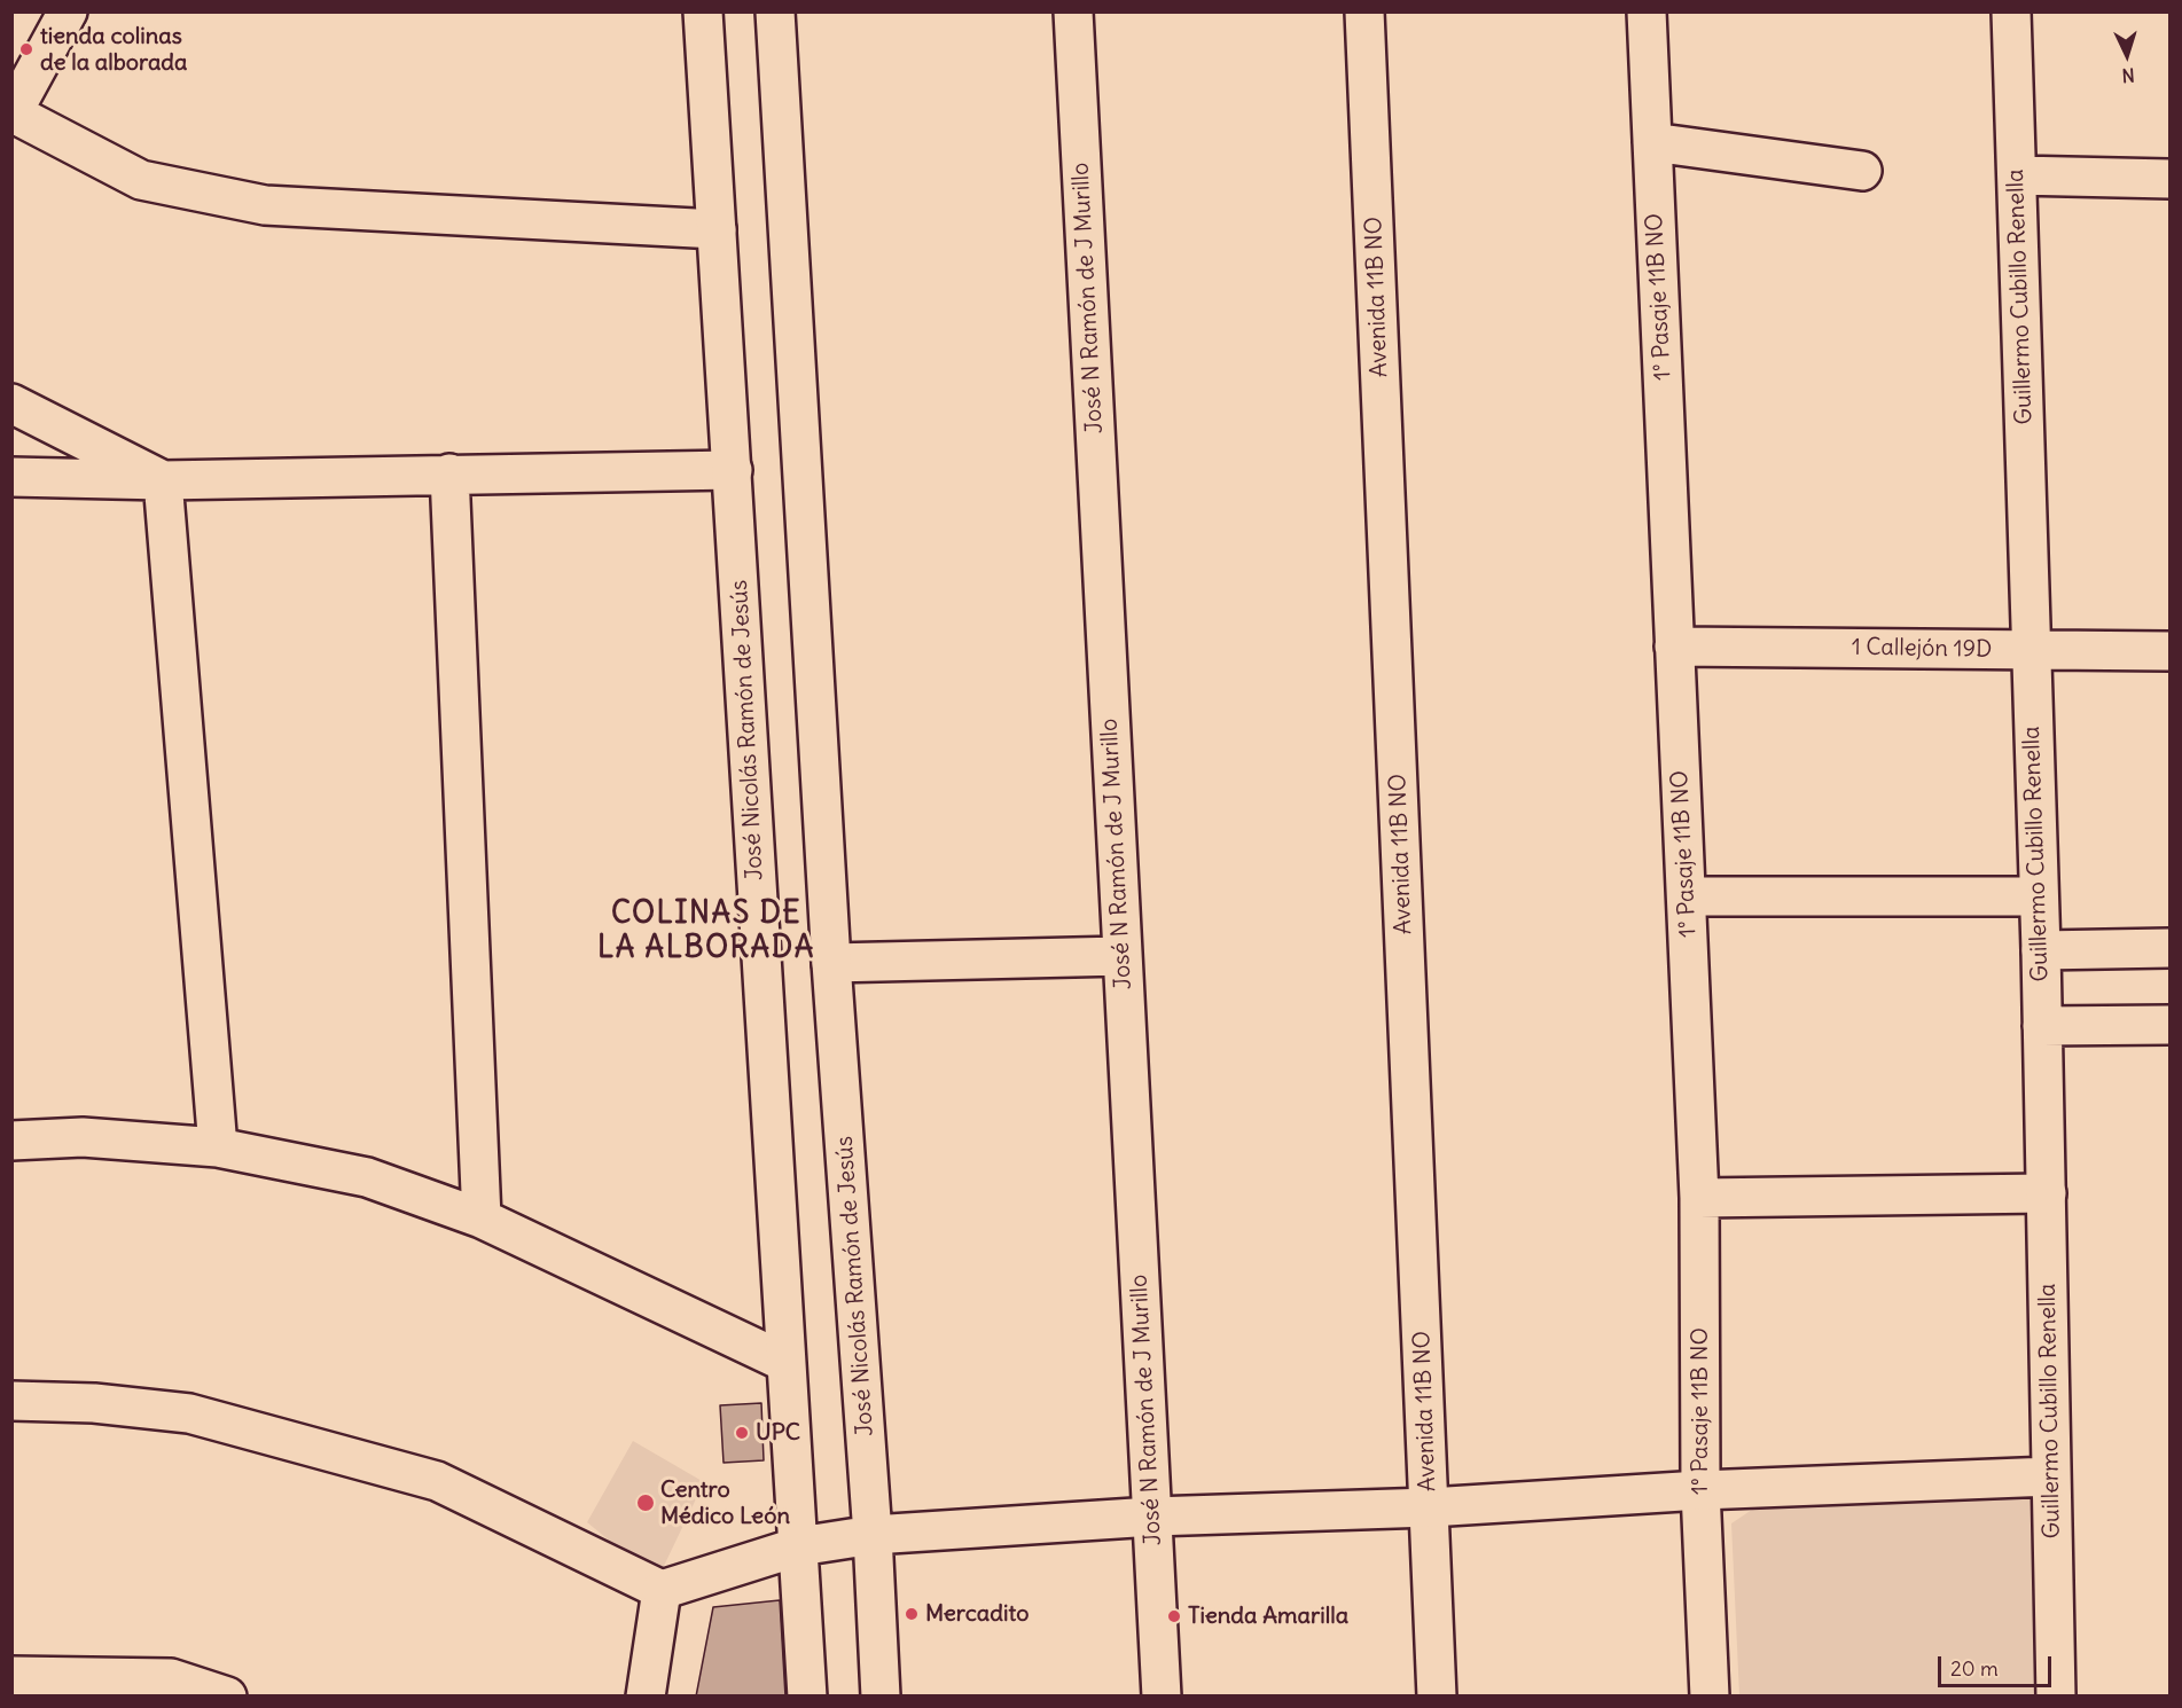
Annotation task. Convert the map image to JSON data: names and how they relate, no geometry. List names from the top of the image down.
{
  "streets": {
    "street": [
      "Avenida 11B NO",
      "1° Pasaje 11B NO",
      "Guillermo Cubillo Renella",
      "José N Ramón de J Murillo",
      "1 Callejón 19D",
      "José Nicolás Ramón de Jesús"
    ]
  },
  "crossings": [
    ["1° Pasaje 11B NO", "1 Callejón 19D"],
    ["Guillermo Cubillo Renella", "1 Callejón 19D"]
  ],
  "districts": ["COLINAS DE LA ALBORADA"],
  "places": [
    "tienda colinas de la alborada",
    "UPC",
    "Centro Médico León",
    "Mercadito",
    "Tienda Amarilla"
  ],
  "scale_bar": "20 m",
  "north": "bottom"
}
